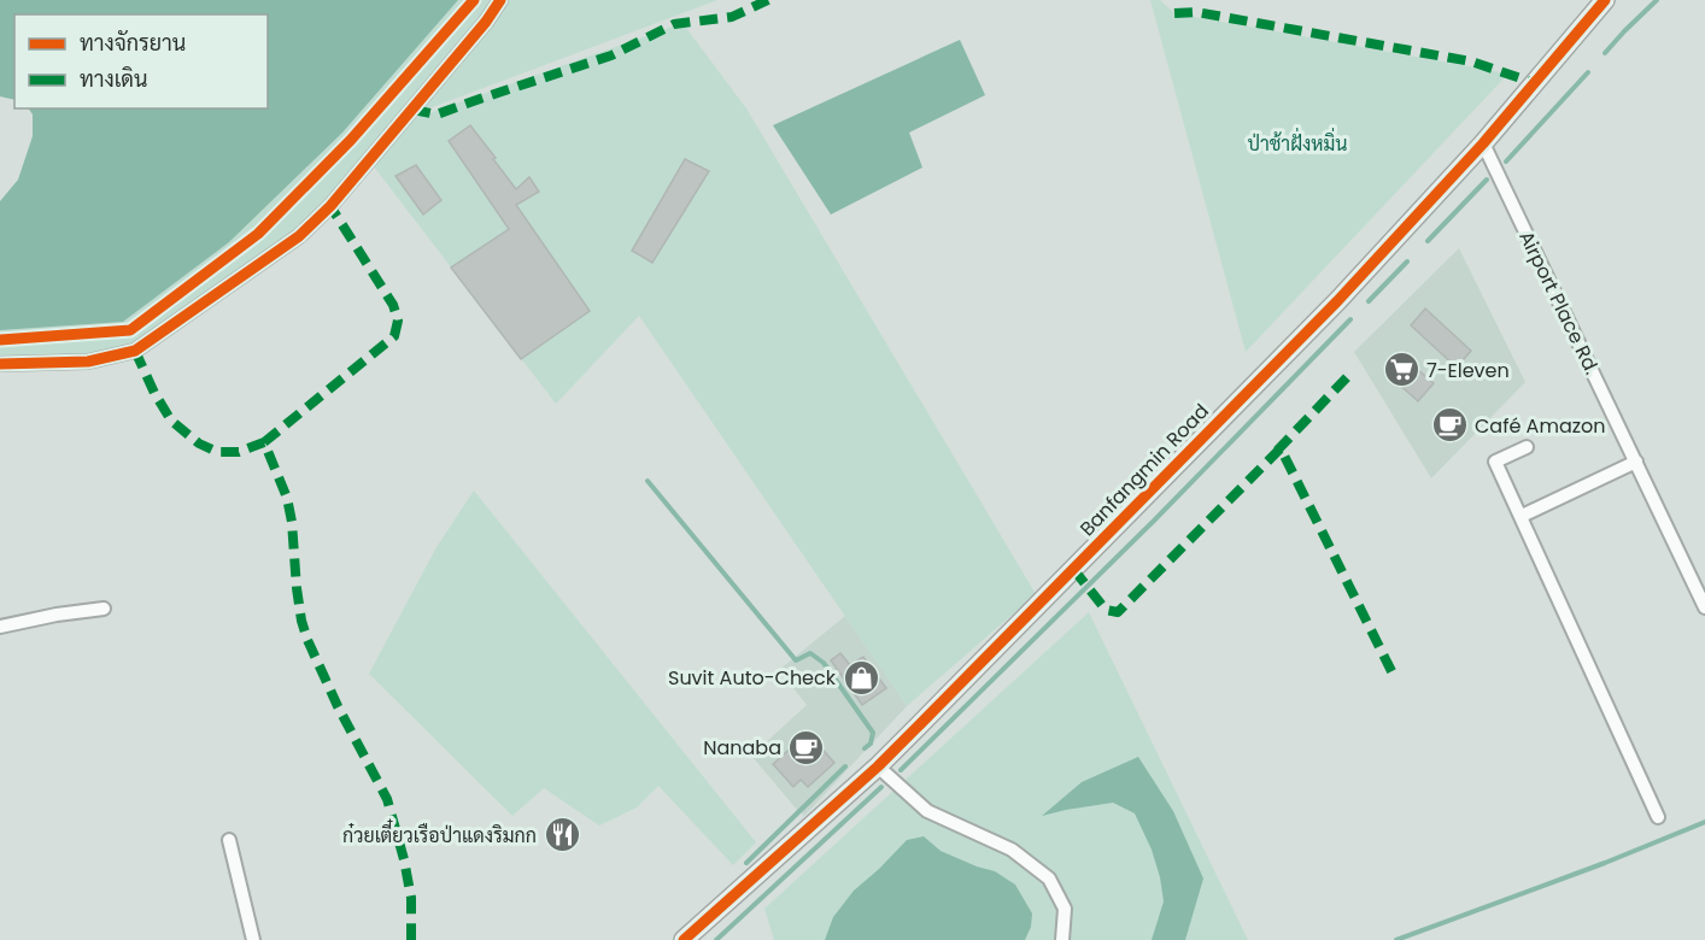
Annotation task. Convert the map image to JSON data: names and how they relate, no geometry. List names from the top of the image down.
{
  "streets": {
    "street": ["Airport Place Rd.", "Banfangmin Road"]
  },
  "crossings": [
    ["Airport Place Rd.", "Banfangmin Road"]
  ],
  "parks": ["ป่าช้าฝั่งหมิ่น"],
  "places": {
    "supermarket": ["7-Eleven"],
    "cafe": ["Café Amazon", "Nanaba"],
    "shop": ["Suvit Auto-Check"],
    "restaurant": ["ก๋วยเตี๋ยวเรือป่าแดงริมกก"]
  },
  "legend": ["ทางจักรยาน", "ทางเดิน"]
}
